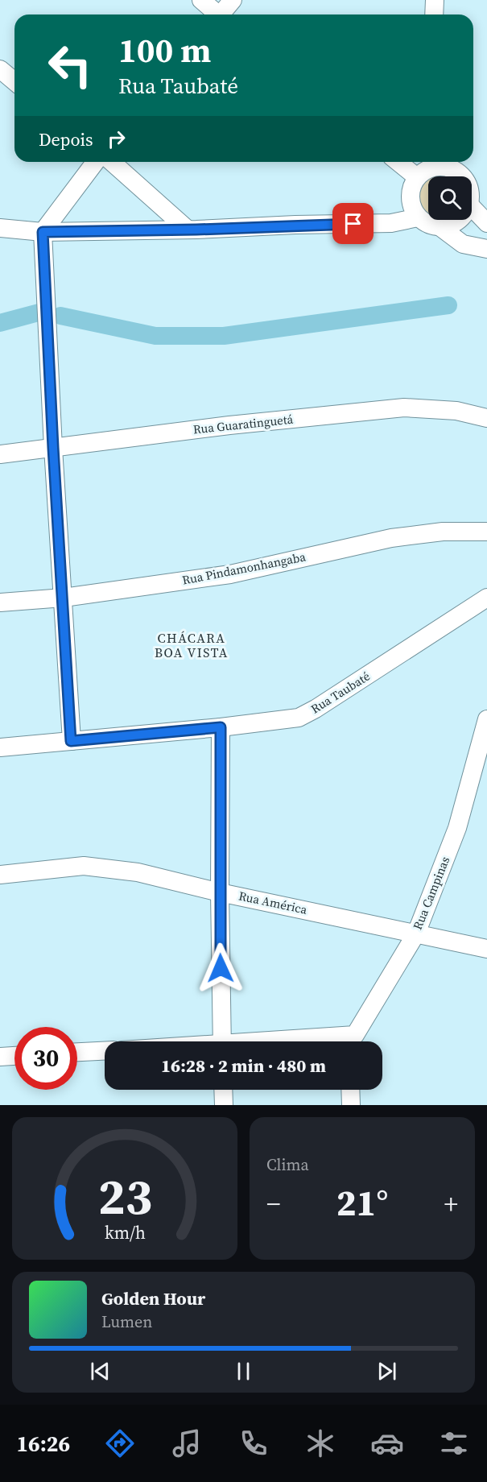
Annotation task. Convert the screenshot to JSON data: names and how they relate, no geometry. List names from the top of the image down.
{
  "streets": {
    "street": [
      "Rua Guaratinguetá",
      "Rua Pindamonhangaba",
      "Rua Taubaté",
      "Rua Campinas",
      "Rua América"
    ]
  },
  "crossings": [
    ["Rua Campinas", "Rua América"]
  ],
  "districts": ["CHÁCARA BOA VISTA"],
  "page": {
    "turn": ["100 m", "Rua Taubaté"],
    "then": "Depois",
    "limit": "30",
    "trip": "16:28 · 2 min · 480 m",
    "tile": "Clima",
    "heat": ["−", "21°", "+"],
    "song": ["Golden Hour", "Lumen"],
    "tabs": "16:26",
    "gauge": ["23", "km/h"]
  }
}
